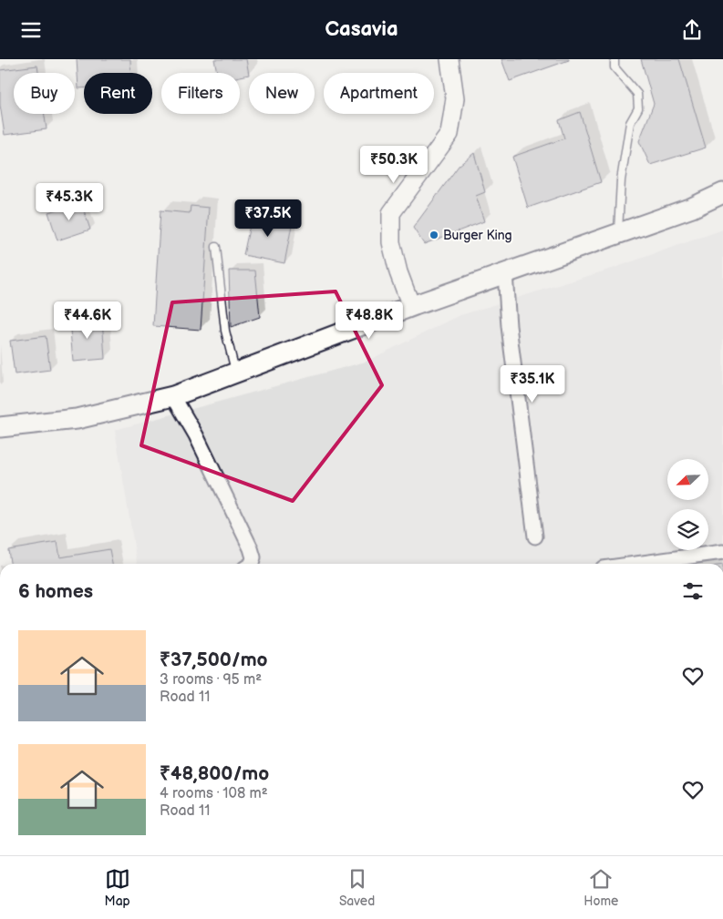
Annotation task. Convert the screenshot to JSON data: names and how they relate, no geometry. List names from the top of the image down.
{
  "places": ["Burger King"],
  "north": "bottom left",
  "page": {
    "header": "Casavia",
    "chip": [
      "Buy",
      "Rent",
      "Filters",
      "New",
      "Apartment"
    ],
    "price": [
      "₹50.3K",
      "₹45.3K",
      "₹37.5K",
      "₹44.6K",
      "₹48.8K",
      "₹35.1K"
    ],
    "heading": "6 homes",
    "list": [
      {
        "name": "₹37,500/mo",
        "note": "3 rooms · 95 m² · Road 11"
      },
      {
        "name": "₹48,800/mo",
        "note": "4 rooms · 108 m² · Road 11"
      }
    ],
    "tabs": ["Map", "Saved", "Home"]
  }
}
